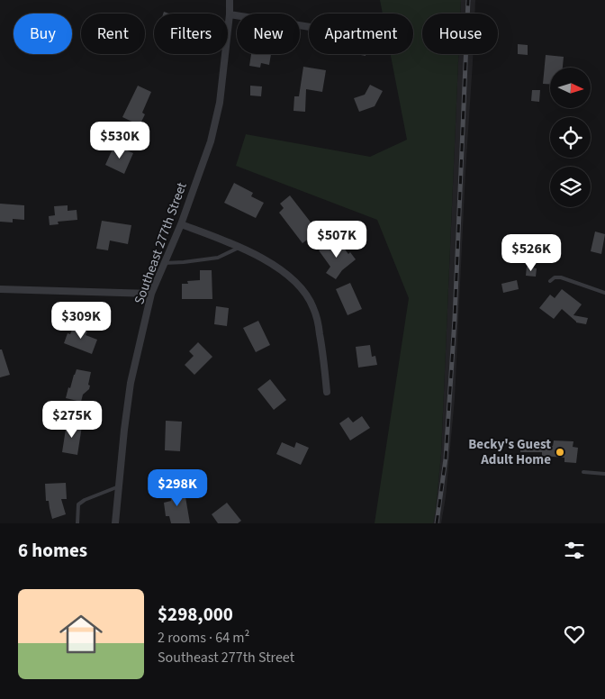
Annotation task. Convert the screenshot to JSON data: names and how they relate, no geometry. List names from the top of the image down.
{
  "streets": {
    "street": ["Southeast 277th Street"]
  },
  "places": ["Becky's Guest Adult Home"],
  "north": "right",
  "page": {
    "chip": [
      "Buy",
      "Rent",
      "Filters",
      "New",
      "Apartment",
      "House"
    ],
    "price": [
      "$530K",
      "$507K",
      "$526K",
      "$309K",
      "$275K",
      "$298K"
    ],
    "heading": "6 homes",
    "list": [
      {
        "name": "$298,000",
        "note": "2 rooms · 64 m² · Southeast 277th Street"
      }
    ]
  }
}
